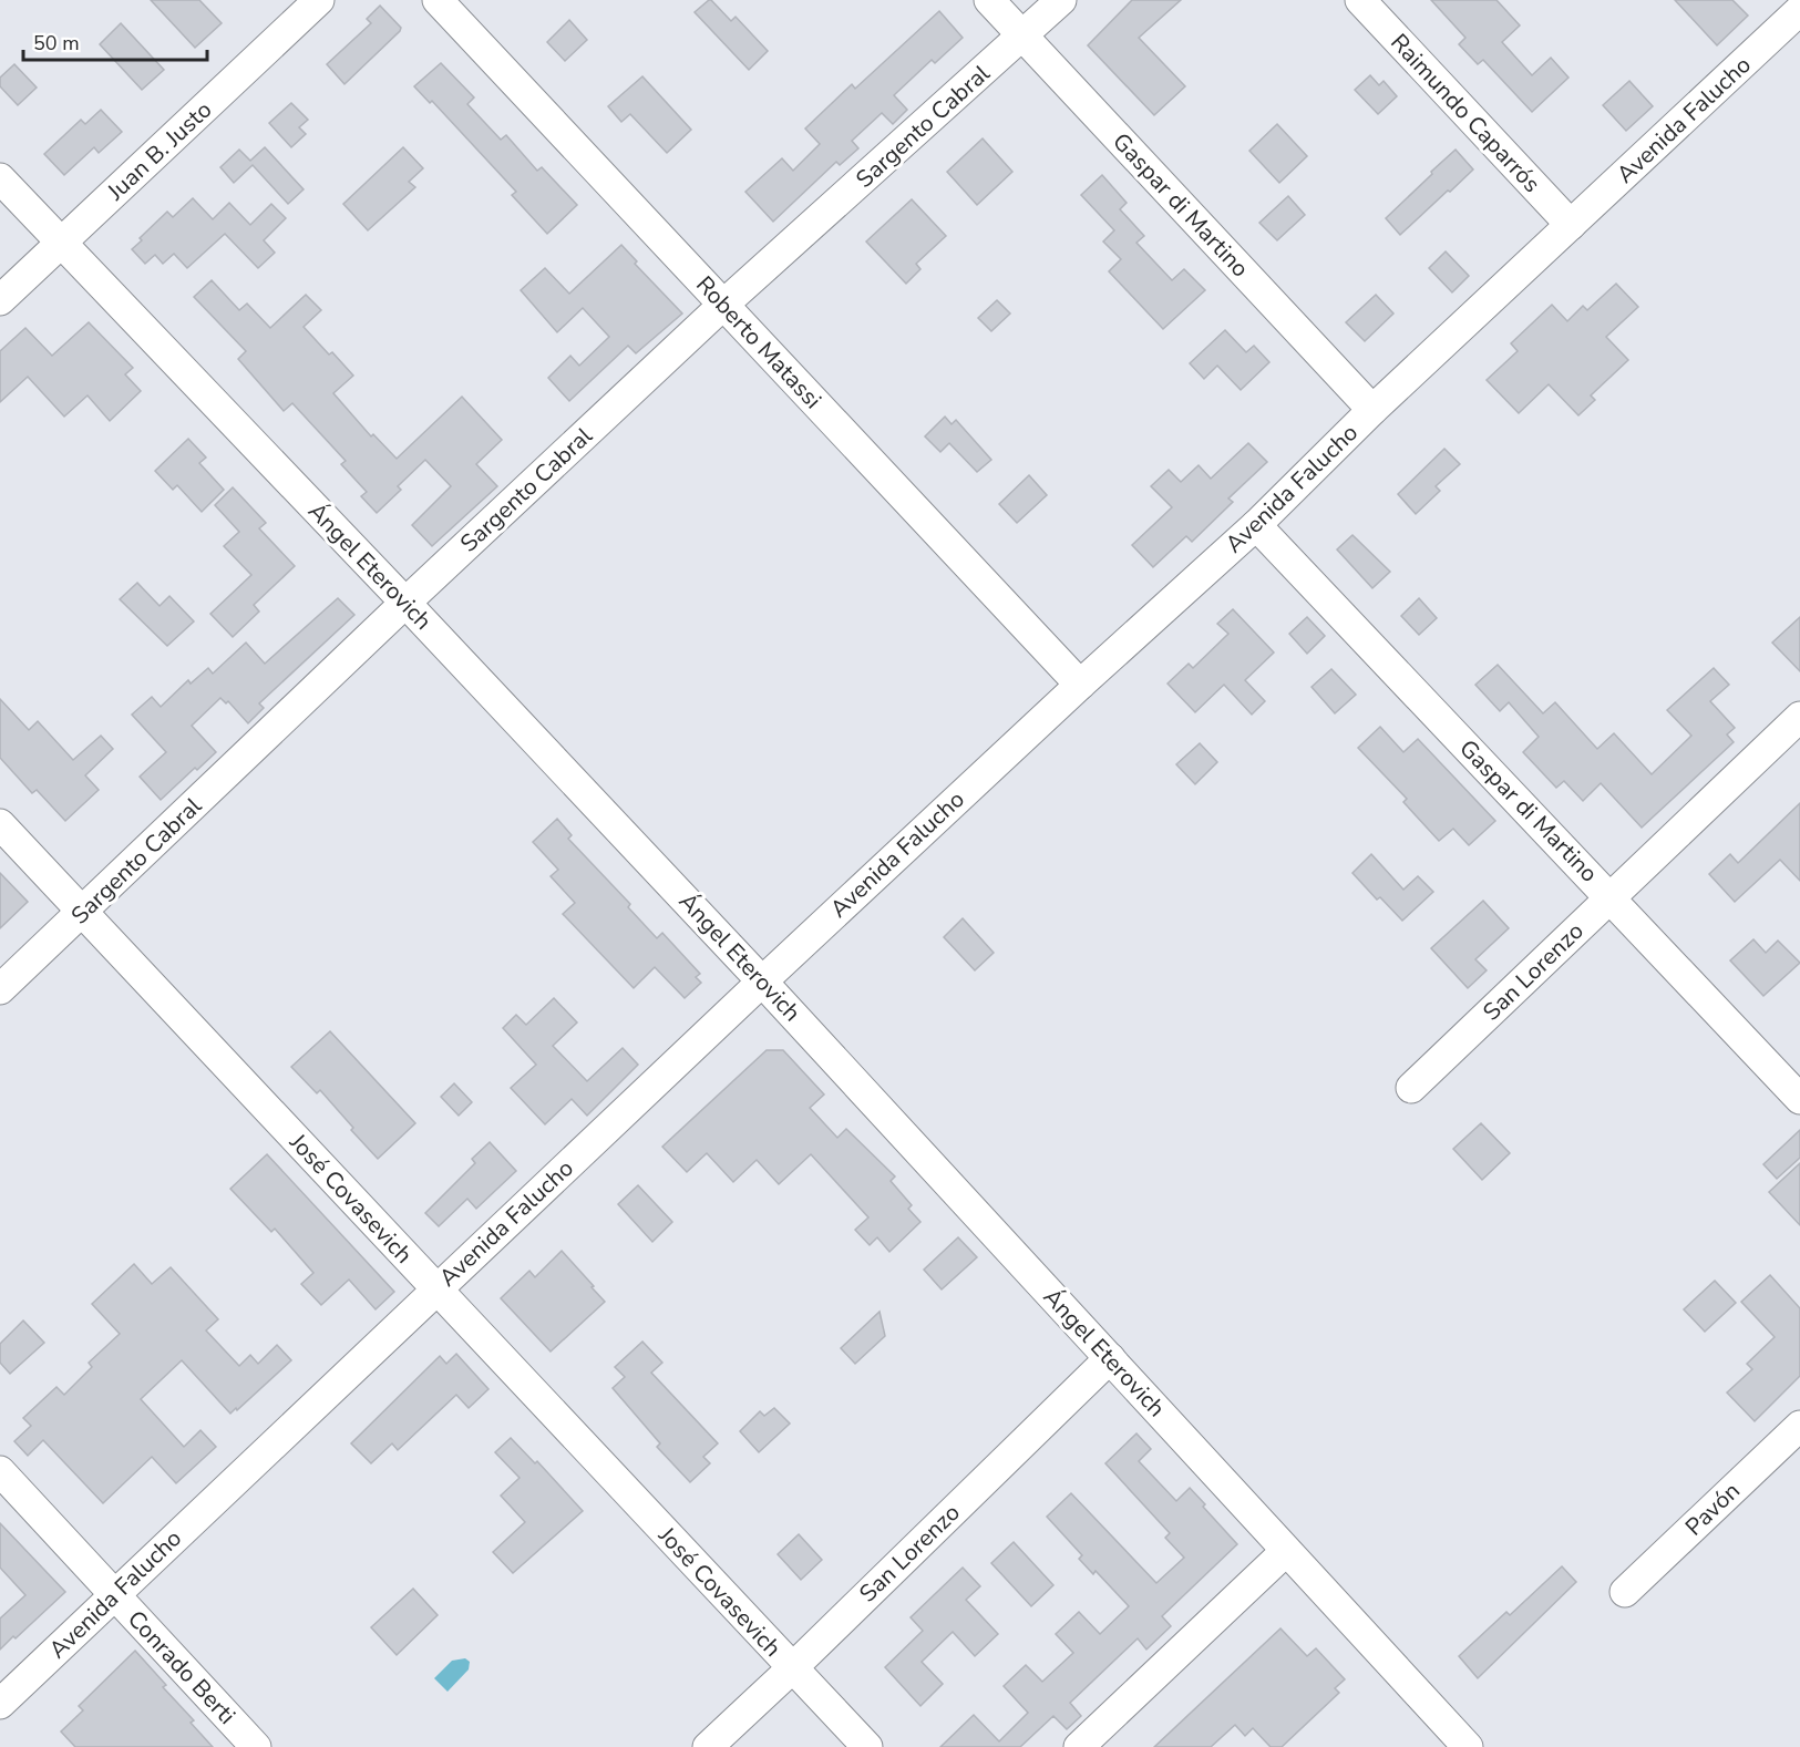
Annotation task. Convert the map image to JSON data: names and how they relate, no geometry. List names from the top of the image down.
{
  "streets": {
    "street": [
      "Raimundo Caparrós",
      "Avenida Falucho",
      "Sargento Cabral",
      "Juan B. Justo",
      "Gaspar di Martino",
      "Roberto Matassi",
      "Ángel Eterovich",
      "San Lorenzo",
      "José Covasevich",
      "Pavón",
      "Conrado Berti"
    ]
  },
  "crossings": [
    ["Raimundo Caparrós", "Avenida Falucho"],
    ["Avenida Falucho", "Gaspar di Martino"],
    ["Avenida Falucho", "Roberto Matassi"],
    ["Avenida Falucho", "Ángel Eterovich"],
    ["Avenida Falucho", "José Covasevich"],
    ["Avenida Falucho", "Conrado Berti"],
    ["Sargento Cabral", "Gaspar di Martino"],
    ["Sargento Cabral", "Roberto Matassi"],
    ["Sargento Cabral", "Ángel Eterovich"],
    ["Sargento Cabral", "José Covasevich"],
    ["Juan B. Justo", "Ángel Eterovich"],
    ["Gaspar di Martino", "San Lorenzo"],
    ["Ángel Eterovich", "San Lorenzo"],
    ["San Lorenzo", "José Covasevich"]
  ],
  "scale_bar": "50 m"
}
